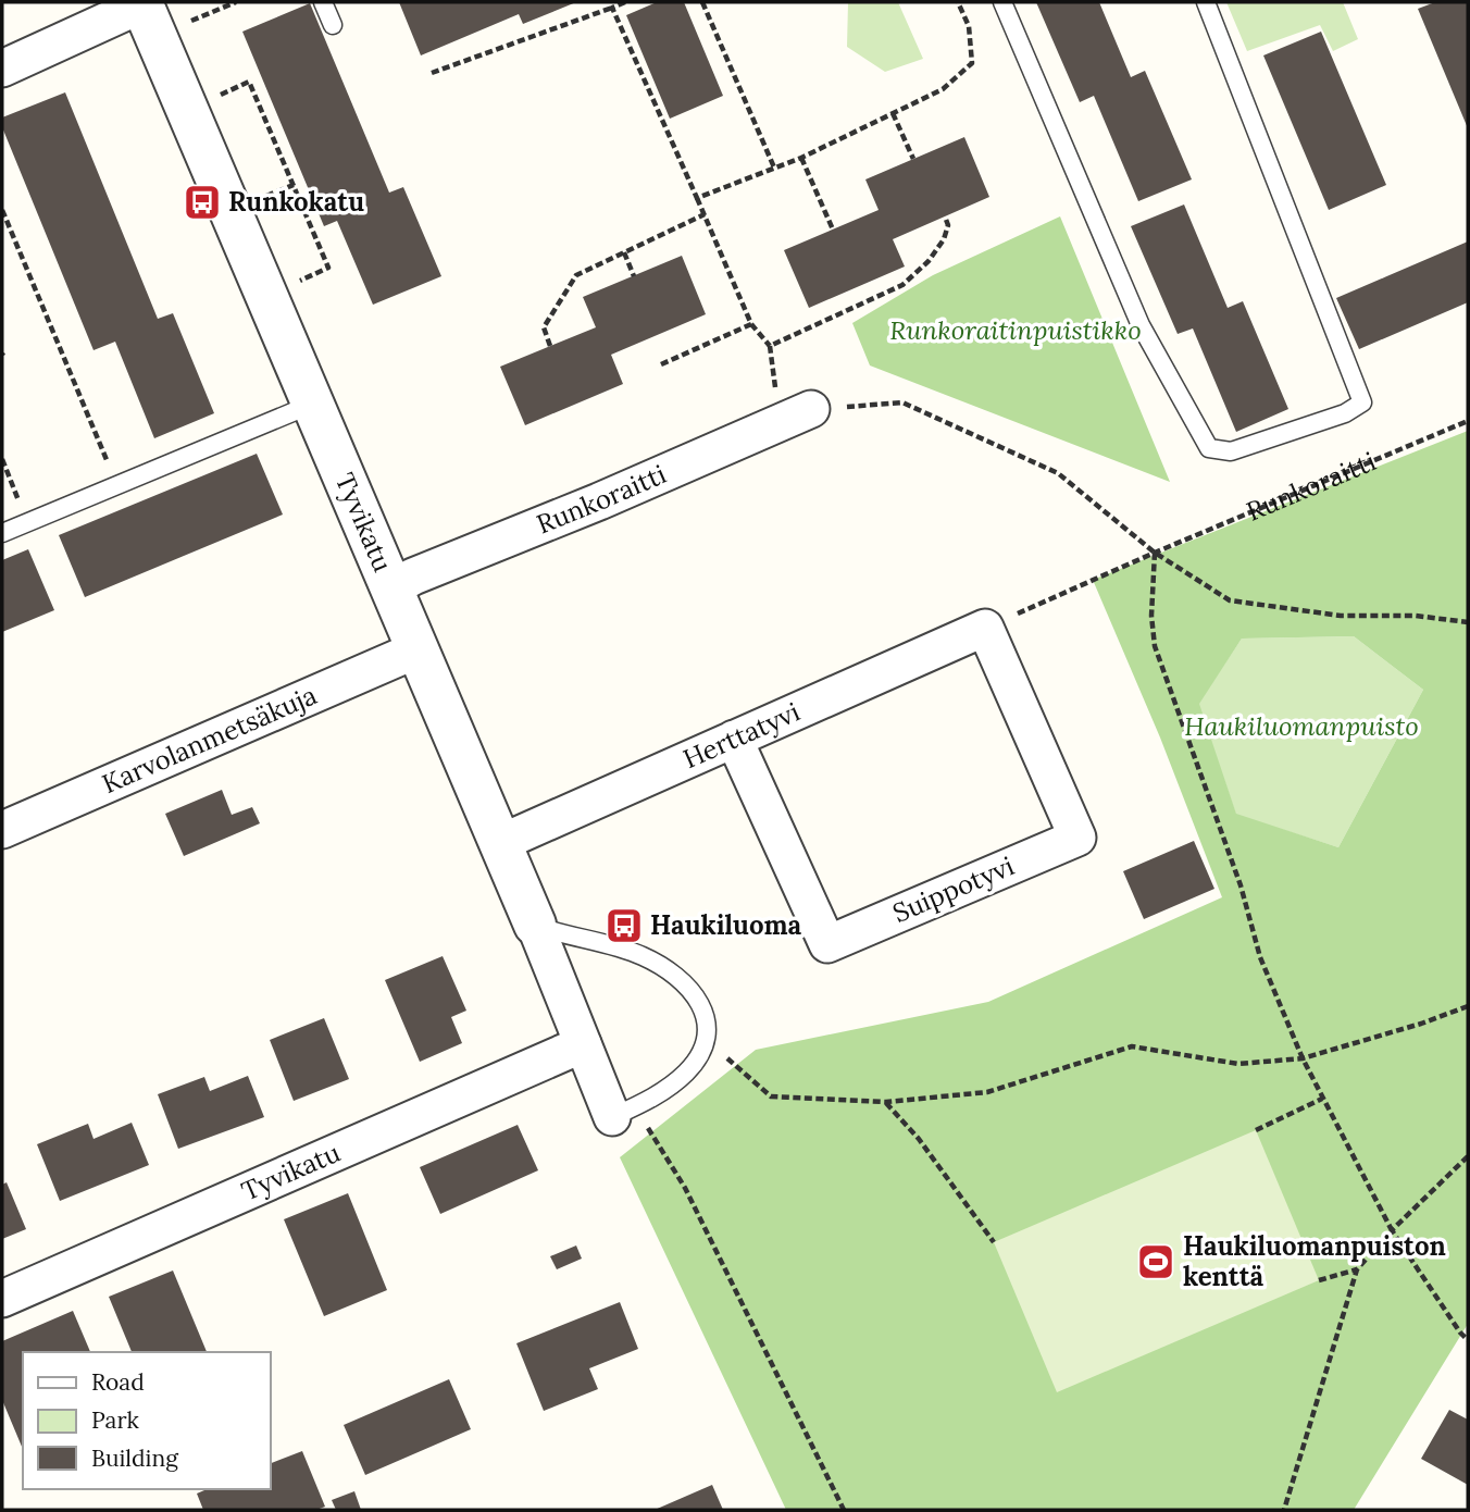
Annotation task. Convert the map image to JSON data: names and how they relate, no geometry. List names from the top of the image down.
{
  "streets": {
    "street": [
      "Runkoraitti",
      "Tyvikatu",
      "Herttatyvi",
      "Karvolanmetsäkuja",
      "Suippotyvi"
    ]
  },
  "crossings": [
    ["Runkoraitti", "Tyvikatu"],
    ["Runkoraitti", "Herttatyvi"],
    ["Runkoraitti", "Suippotyvi"],
    ["Tyvikatu", "Herttatyvi"],
    ["Tyvikatu", "Karvolanmetsäkuja"],
    ["Herttatyvi", "Suippotyvi"]
  ],
  "parks": ["Runkoraitinpuistikko", "Haukiluomanpuisto"],
  "places": {
    "bus stop": ["Runkokatu", "Haukiluoma"],
    "sports": ["Haukiluomanpuiston kenttä"]
  },
  "legend": ["Road", "Park", "Building"]
}
